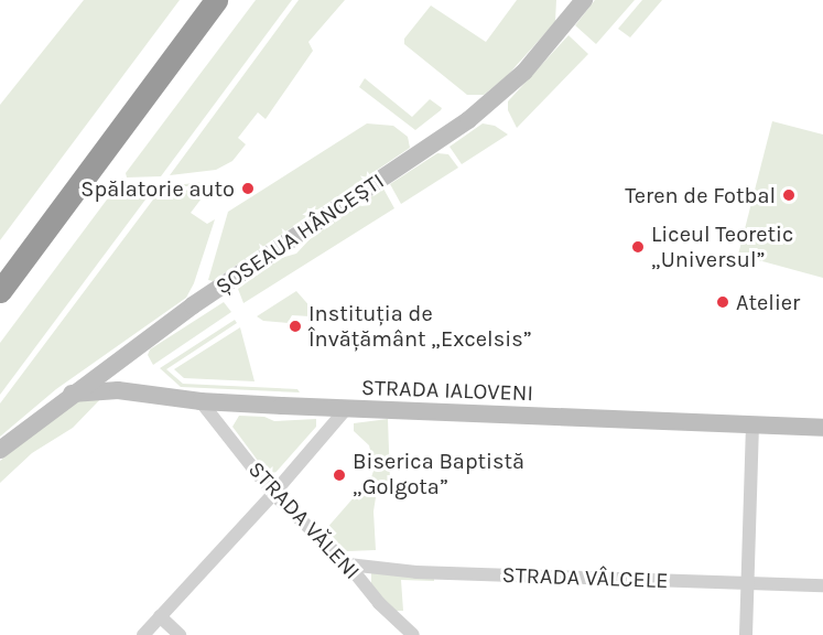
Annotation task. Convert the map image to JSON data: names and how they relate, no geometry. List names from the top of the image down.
{
  "streets": {
    "street": [
      "ȘOSEAUA HÂNCEȘTI",
      "STRADA IALOVENI",
      "STRADA VĂLENI",
      "STRADA VÂLCELE"
    ]
  },
  "crossings": [
    ["ȘOSEAUA HÂNCEȘTI", "STRADA IALOVENI"],
    ["STRADA IALOVENI", "STRADA VĂLENI"],
    ["STRADA VĂLENI", "STRADA VÂLCELE"]
  ],
  "places": [
    "Spălatorie auto",
    "Teren de Fotbal",
    "Liceul Teoretic „Universul”",
    "Atelier",
    "Instituția de Învățământ „Excelsis”",
    "Biserica Baptistă „Golgota”"
  ]
}
